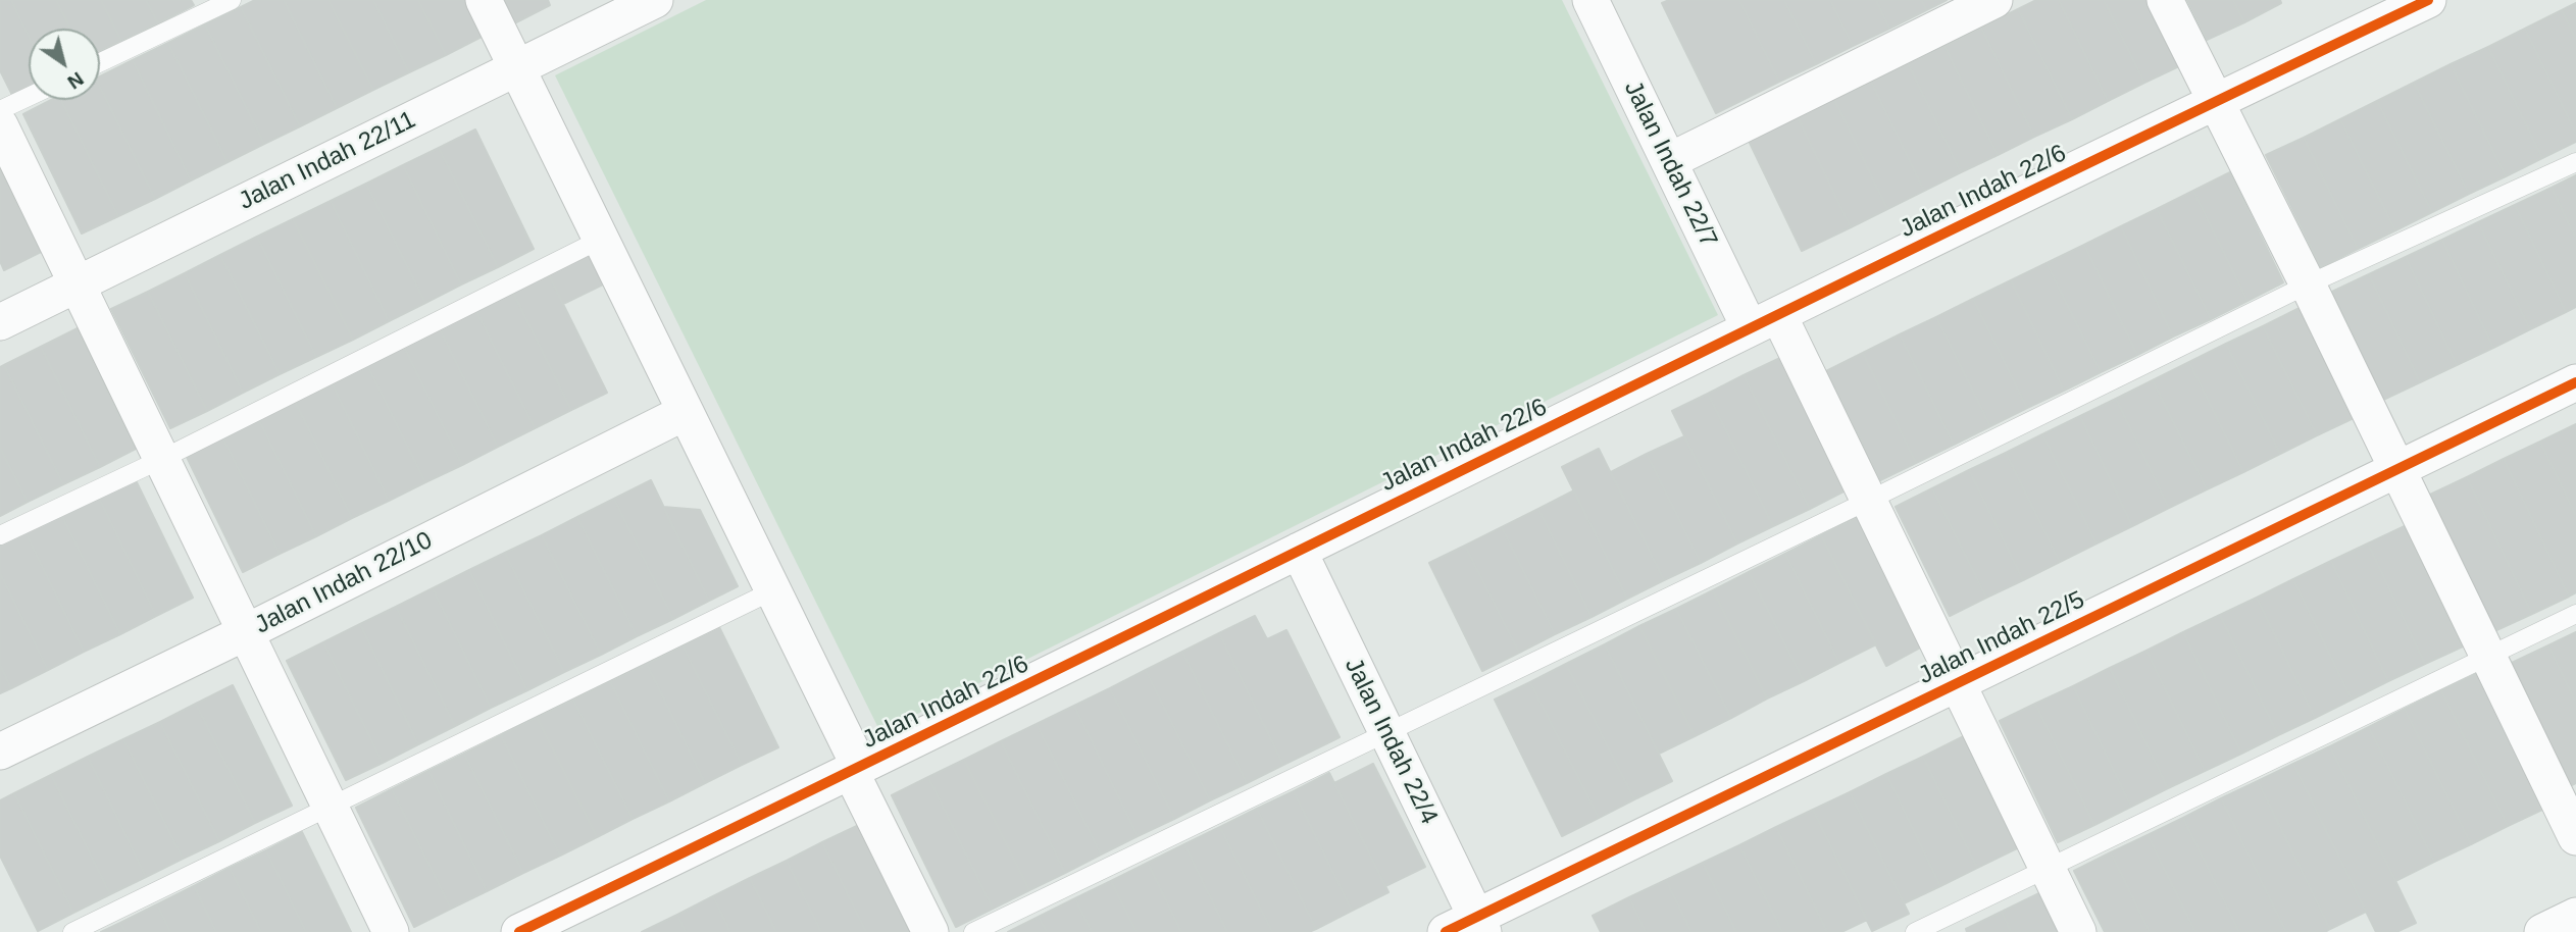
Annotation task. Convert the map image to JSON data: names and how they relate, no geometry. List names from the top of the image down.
{
  "streets": {
    "street": [
      "Jalan Indah 22/11",
      "Jalan Indah 22/7",
      "Jalan Indah 22/6",
      "Jalan Indah 22/10",
      "Jalan Indah 22/5",
      "Jalan Indah 22/4"
    ]
  },
  "crossings": [
    ["Jalan Indah 22/7", "Jalan Indah 22/6"],
    ["Jalan Indah 22/7", "Jalan Indah 22/5"],
    ["Jalan Indah 22/6", "Jalan Indah 22/4"],
    ["Jalan Indah 22/5", "Jalan Indah 22/4"]
  ],
  "north": "bottom right"
}
